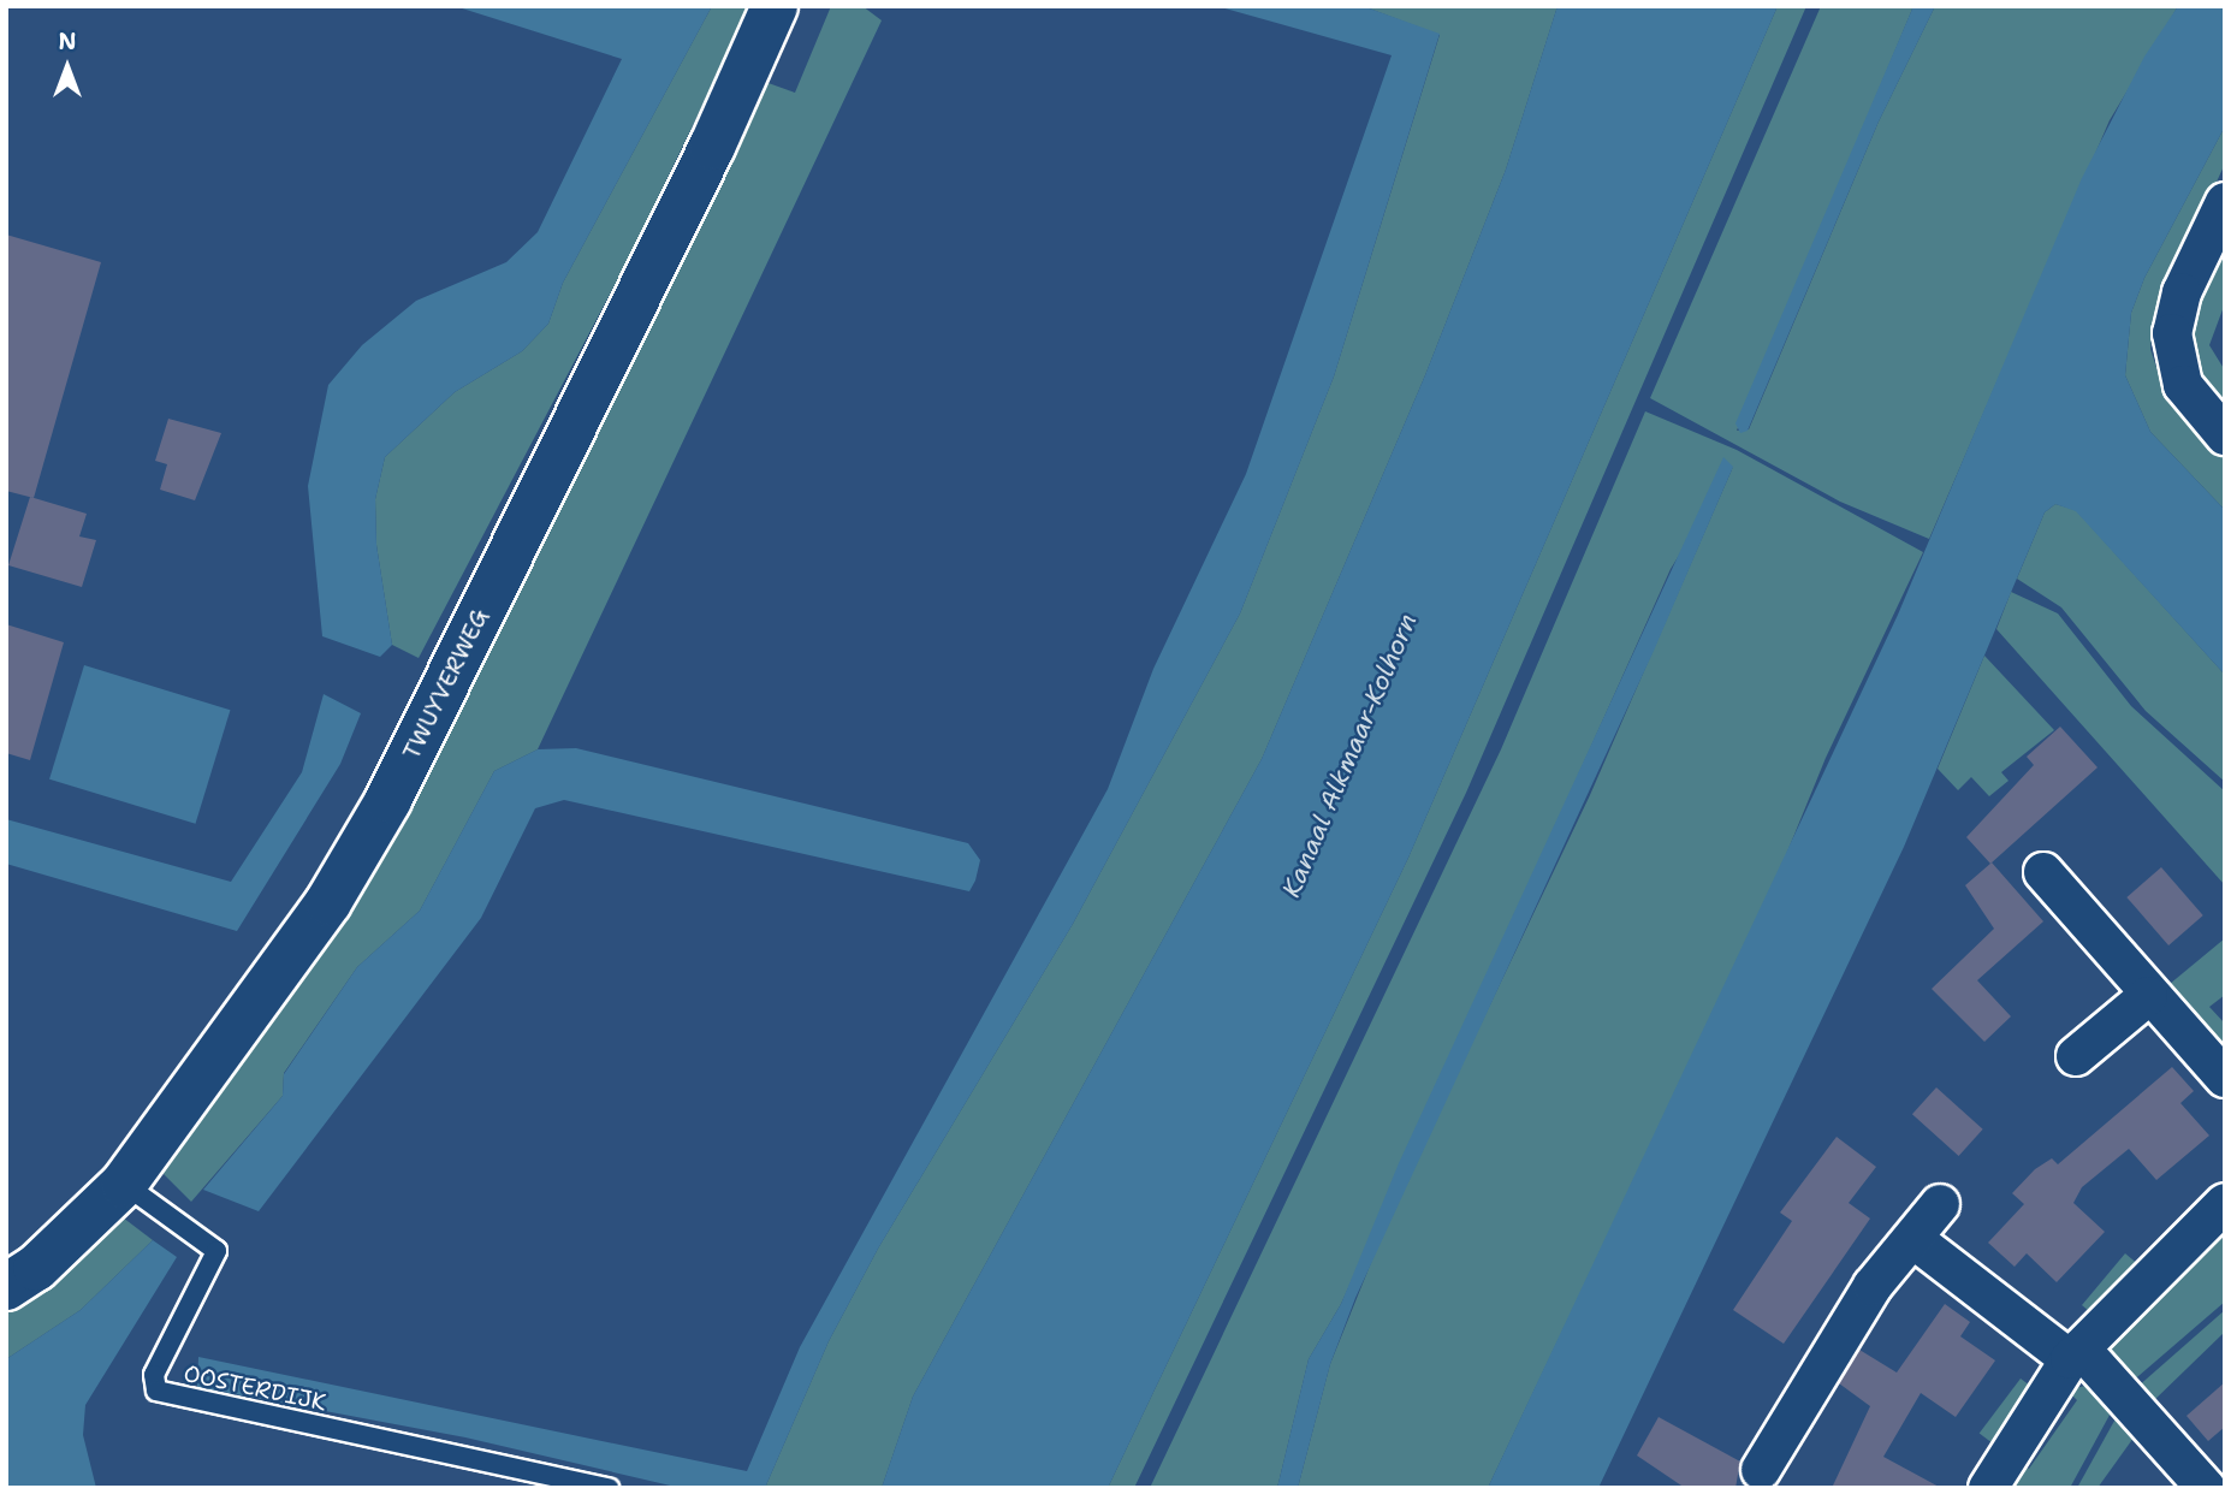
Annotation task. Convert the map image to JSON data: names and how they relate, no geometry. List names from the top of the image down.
{
  "streets": {
    "street": ["TWUYVERWEG"],
    "lane": ["OOSTERDIJK"]
  },
  "crossings": [
    ["TWUYVERWEG", "OOSTERDIJK"]
  ],
  "water": ["Kanaal Alkmaar-Kolhorn"],
  "north": "top"
}
